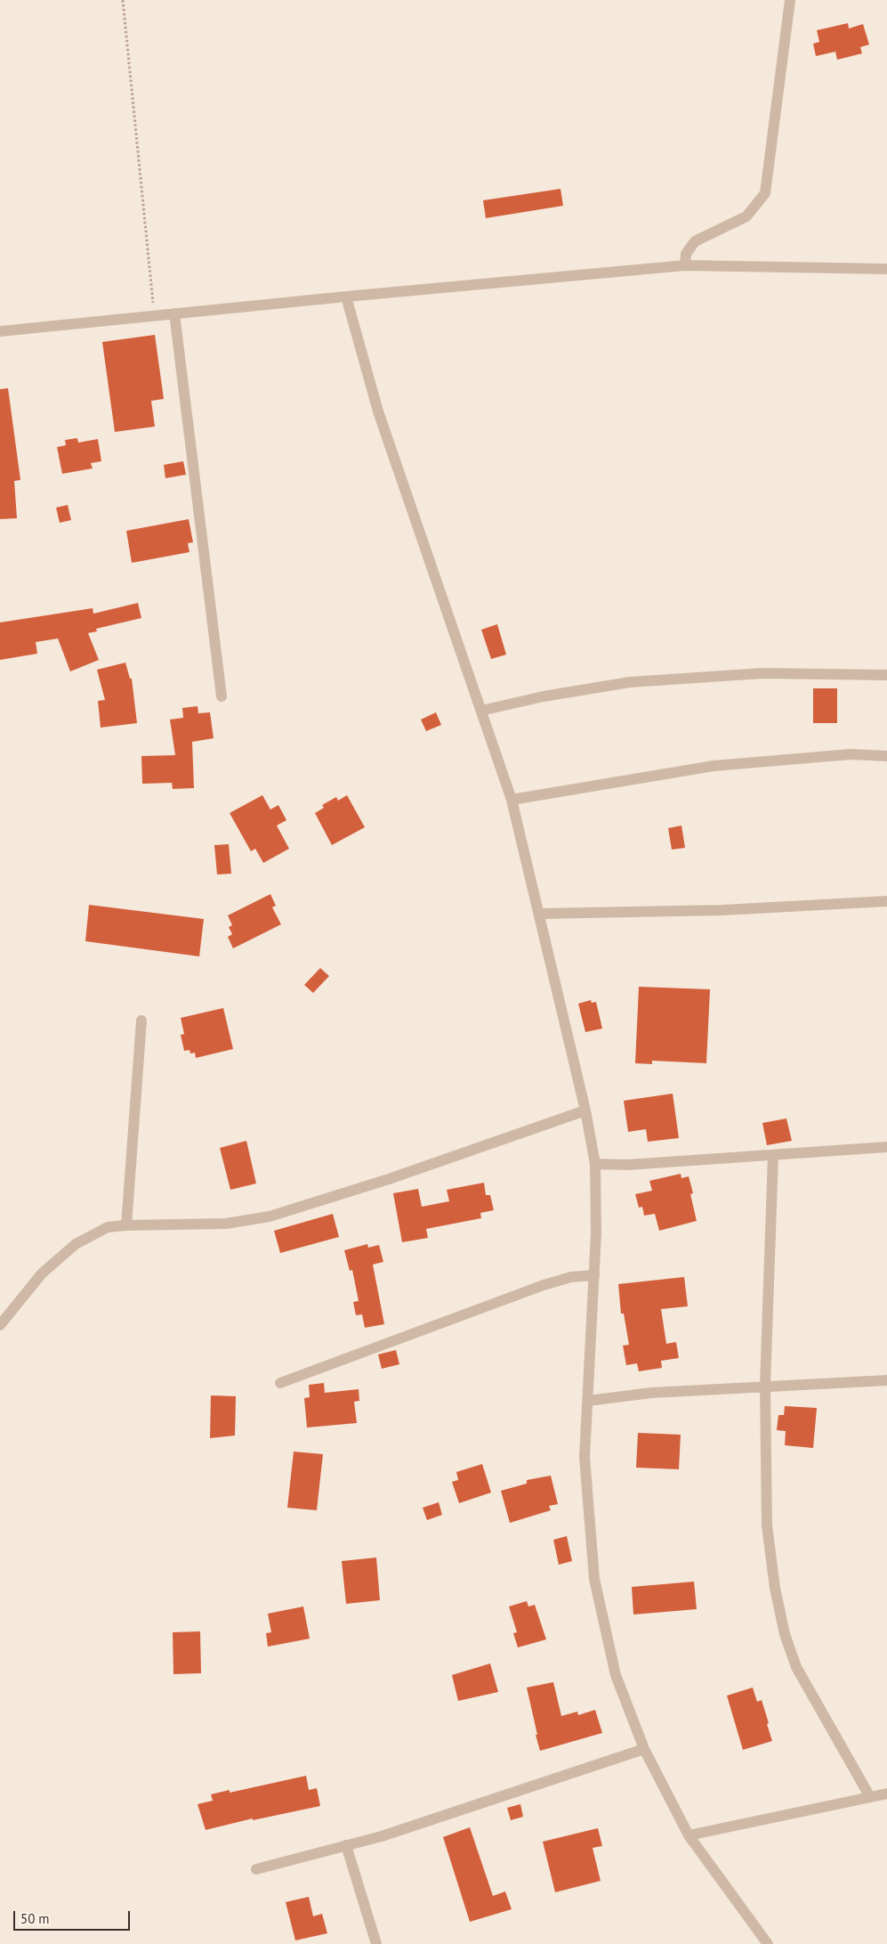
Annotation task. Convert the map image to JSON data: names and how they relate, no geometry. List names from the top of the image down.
{
  "scale_bar": "50 m"
}
